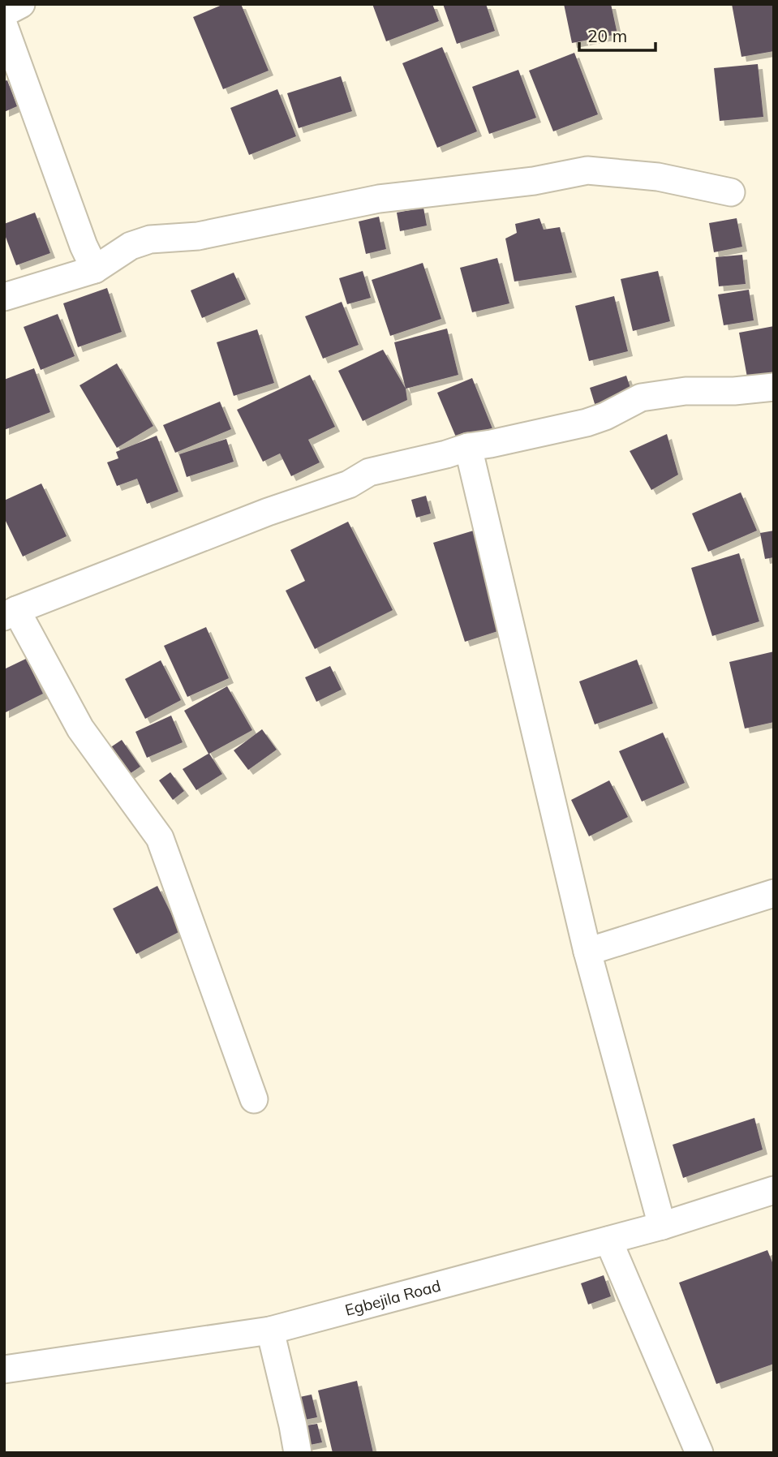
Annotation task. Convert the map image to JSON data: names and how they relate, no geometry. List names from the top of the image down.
{
  "streets": {
    "street": ["Egbejila Road"]
  },
  "scale_bar": "20 m"
}
